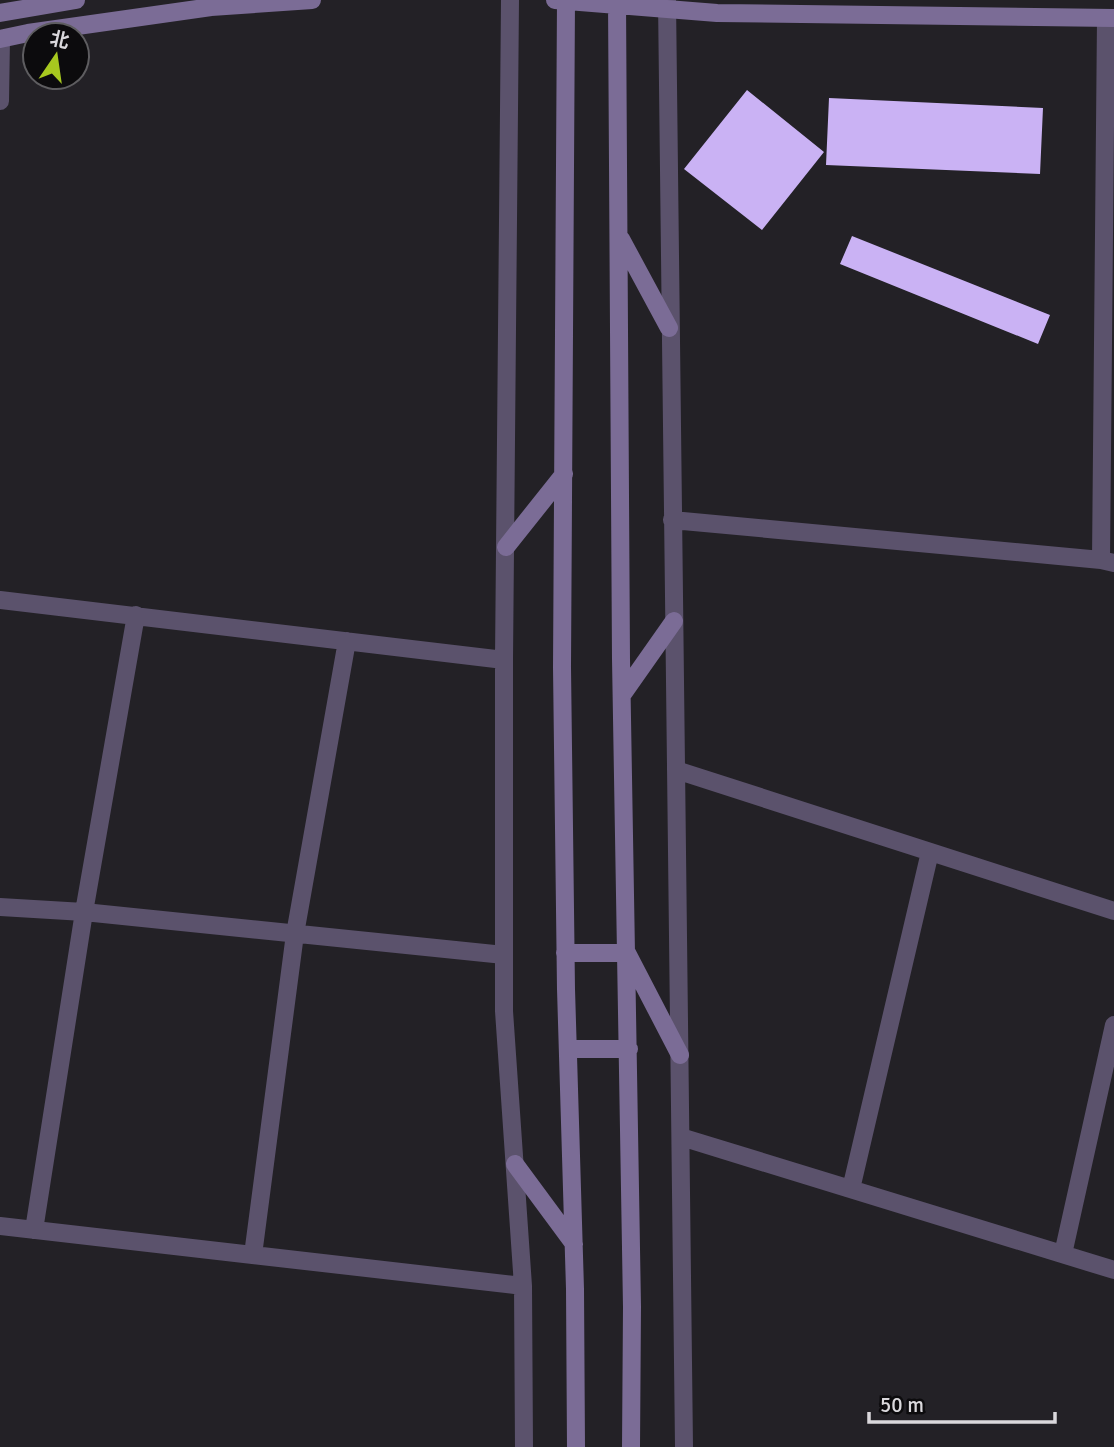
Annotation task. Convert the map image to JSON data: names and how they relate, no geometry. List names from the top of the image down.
{
  "scale_bar": "50 m",
  "north": "top"
}
